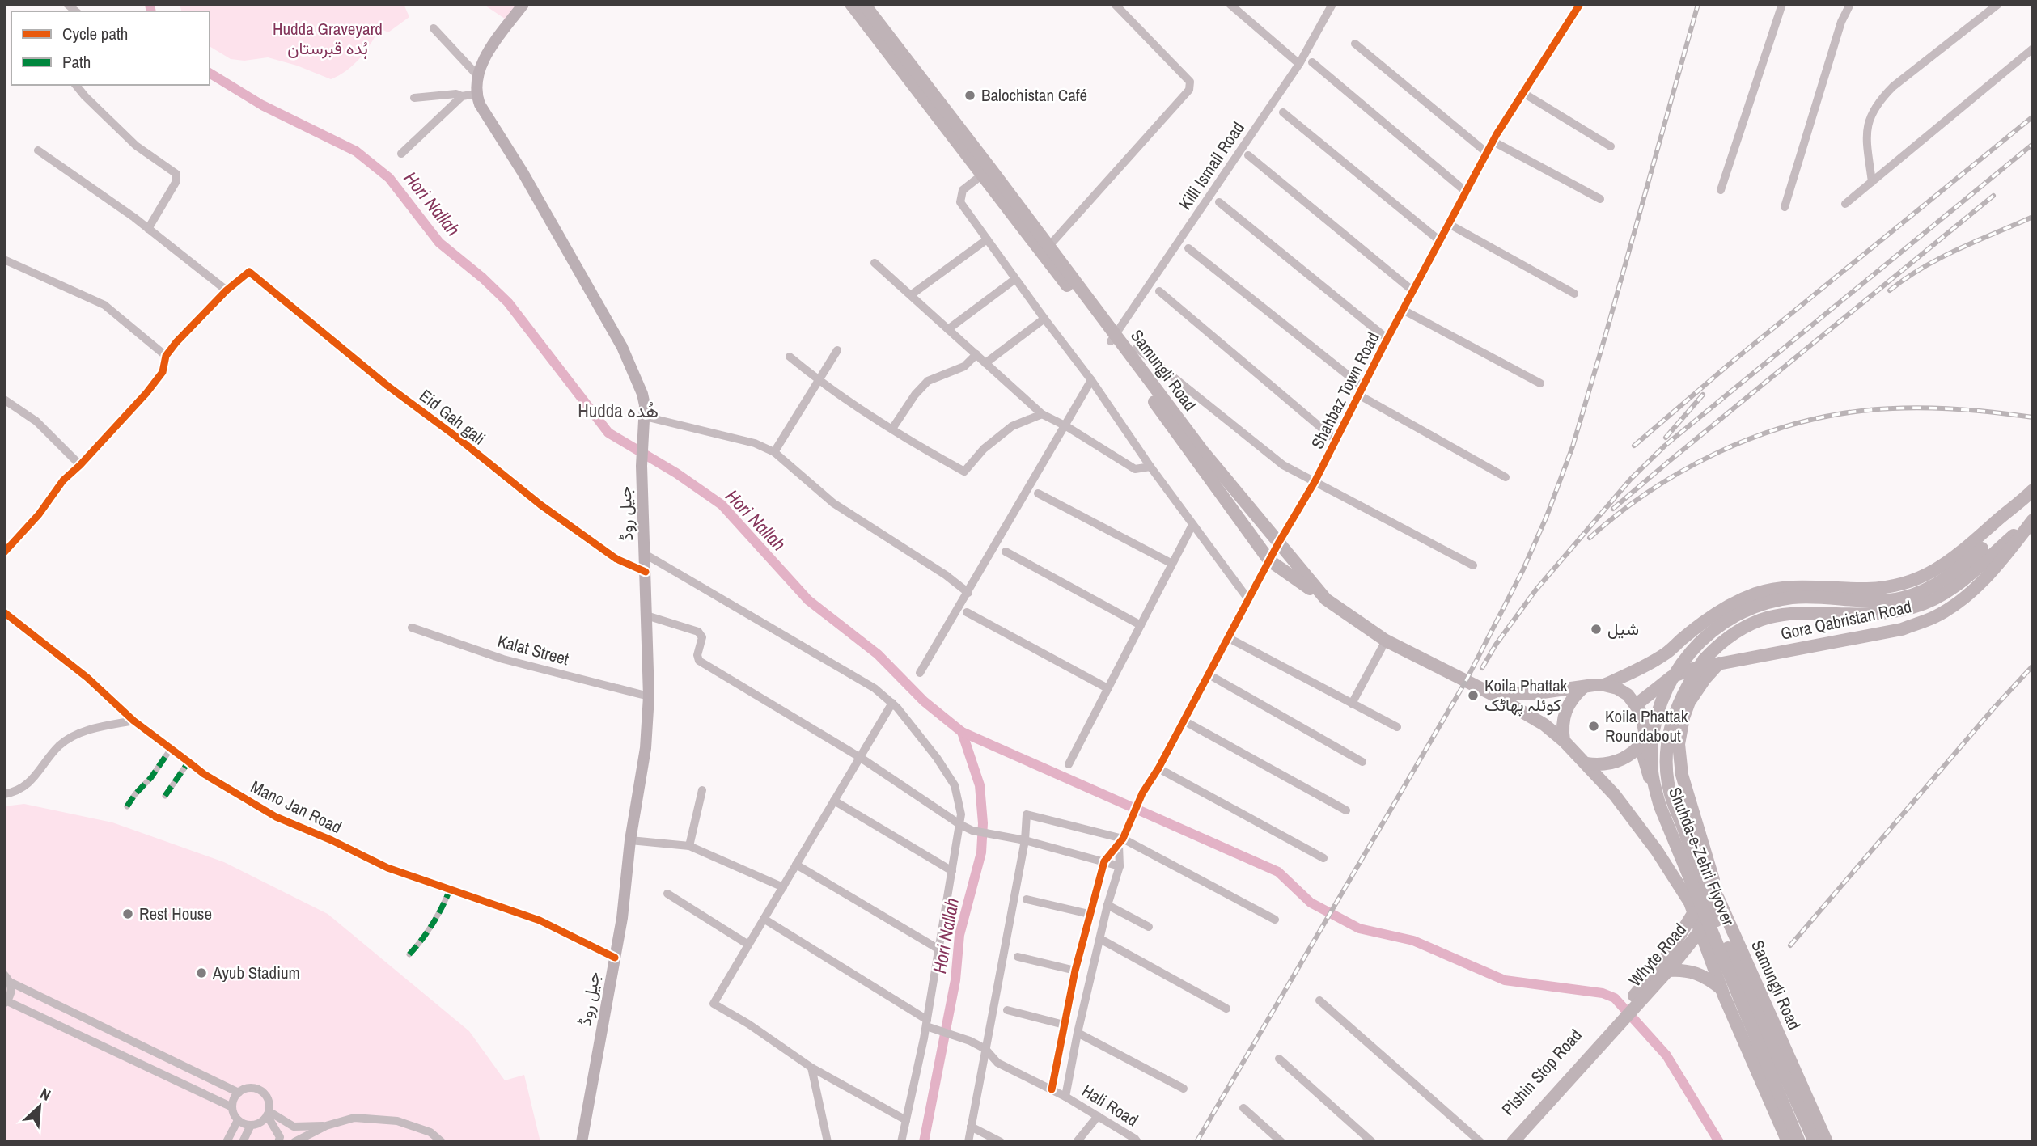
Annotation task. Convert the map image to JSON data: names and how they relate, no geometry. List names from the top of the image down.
{
  "streets": {
    "main road": [
      "Samungli Road",
      "جیل روڈ",
      "Gora Qabristan Road",
      "Shuhda-e-Zehri Flyover",
      "Whyte Road",
      "Pishin Stop Road"
    ],
    "street": [
      "Killi Ismail Road",
      "Shahbaz Town Road",
      "Eid Gah gali",
      "Kalat Street",
      "Mano Jan Road",
      "Hali Road"
    ]
  },
  "crossings": [
    ["Killi Ismail Road", "Samungli Road"],
    ["Samungli Road", "Shahbaz Town Road"],
    ["Samungli Road", "Gora Qabristan Road"],
    ["Samungli Road", "Whyte Road"],
    ["Eid Gah gali", "جیل روڈ"],
    ["جیل روڈ", "Kalat Street"],
    ["جیل روڈ", "Mano Jan Road"],
    ["Gora Qabristan Road", "Shuhda-e-Zehri Flyover"],
    ["Whyte Road", "Pishin Stop Road"]
  ],
  "districts": ["Hudda ھُدہ"],
  "water": ["Hori Nallah"],
  "parks": ["Hudda Graveyard ہُدہ قبرستان"],
  "places": [
    "Balochistan Café",
    "شیل",
    "Koila Phattak کوئلہ پھاٹک",
    "Koila Phattak Roundabout",
    "Rest House",
    "Ayub Stadium"
  ],
  "legend": ["Cycle path", "Path"],
  "north": "top right"
}
